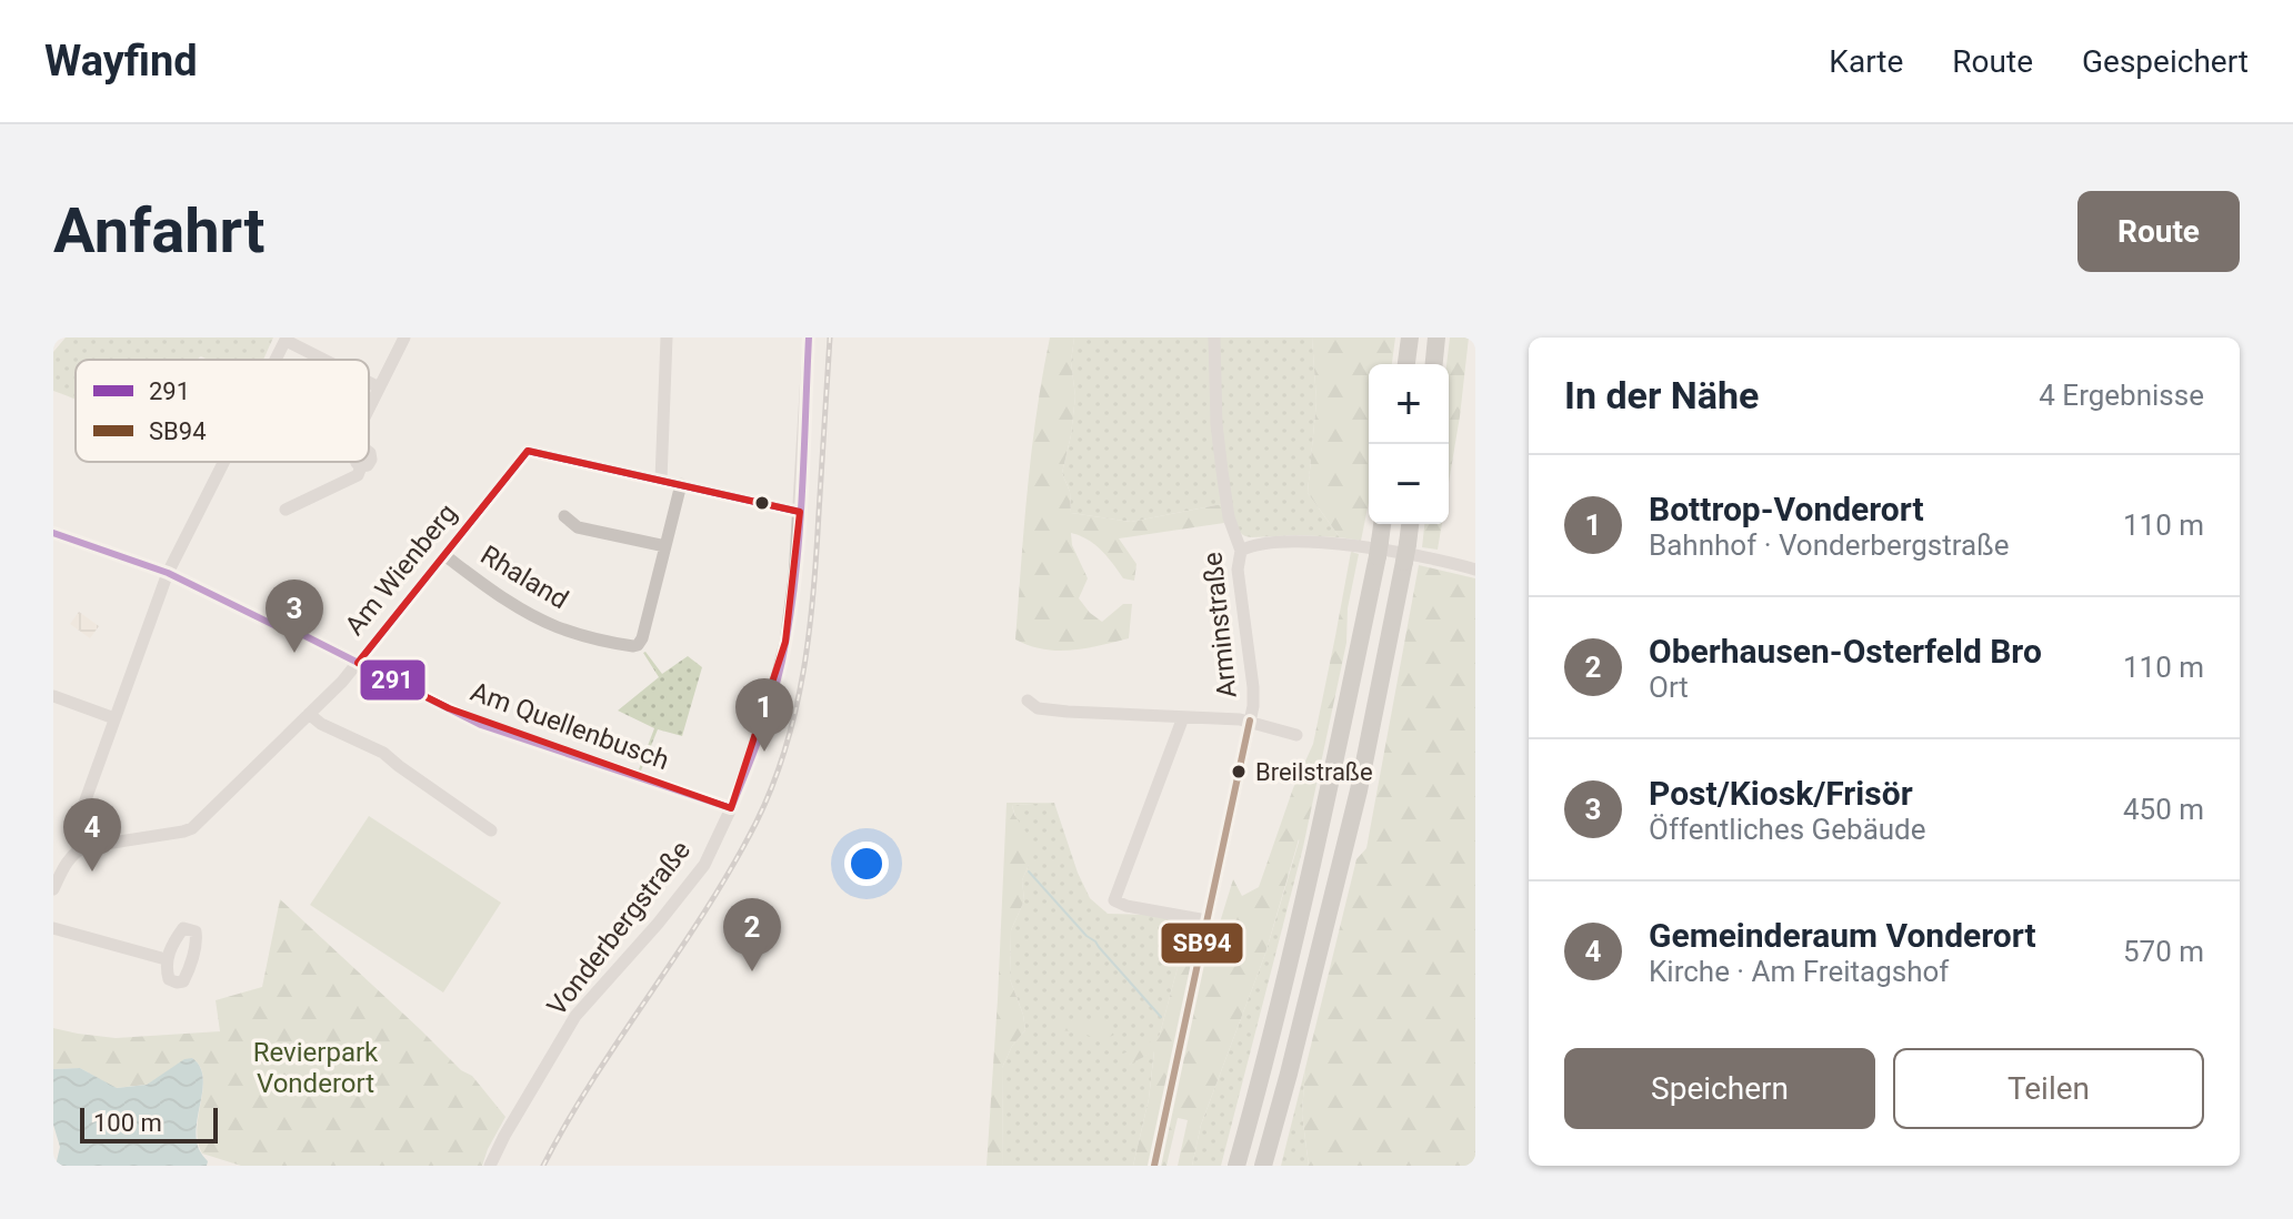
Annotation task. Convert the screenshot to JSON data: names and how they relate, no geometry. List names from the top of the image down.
{
  "streets": {
    "street": [
      "Am Wienberg",
      "Rhaland",
      "Arminstraße",
      "Am Quellenbusch",
      "Vonderbergstraße"
    ]
  },
  "crossings": [
    ["Am Wienberg", "Rhaland"],
    ["Am Wienberg", "Am Quellenbusch"],
    ["Am Quellenbusch", "Vonderbergstraße"]
  ],
  "parks": ["Revierpark Vonderort"],
  "places": ["Breilstraße"],
  "lines": ["transit line 291", "transit line SB94"],
  "legend": ["291", "SB94"],
  "scale_bar": "100 m",
  "page": {
    "header": "Wayfind",
    "nav": ["Karte", "Route", "Gespeichert"],
    "buttons": [
      "Route",
      ["Speichern", "Teilen"]
    ],
    "title": "Anfahrt",
    "heading": ["In der Nähe", "4 Ergebnisse"],
    "map_buttons": ["+", "−"],
    "list": [
      {
        "mark": "1",
        "name": "Bottrop-Vonderort",
        "note": "Bahnhof · Vonderbergstraße",
        "value": "110 m"
      },
      {
        "mark": "2",
        "name": "Oberhausen-Osterfeld Bro",
        "note": "Ort",
        "value": "110 m"
      },
      {
        "mark": "3",
        "name": "Post/Kiosk/Frisör",
        "note": "Öffentliches Gebäude",
        "value": "450 m"
      },
      {
        "mark": "4",
        "name": "Gemeinderaum Vonderort",
        "note": "Kirche · Am Freitagshof",
        "value": "570 m"
      }
    ],
    "pins": [
      "3",
      "1",
      "4",
      "2"
    ],
    "scale": "100 m"
  }
}
